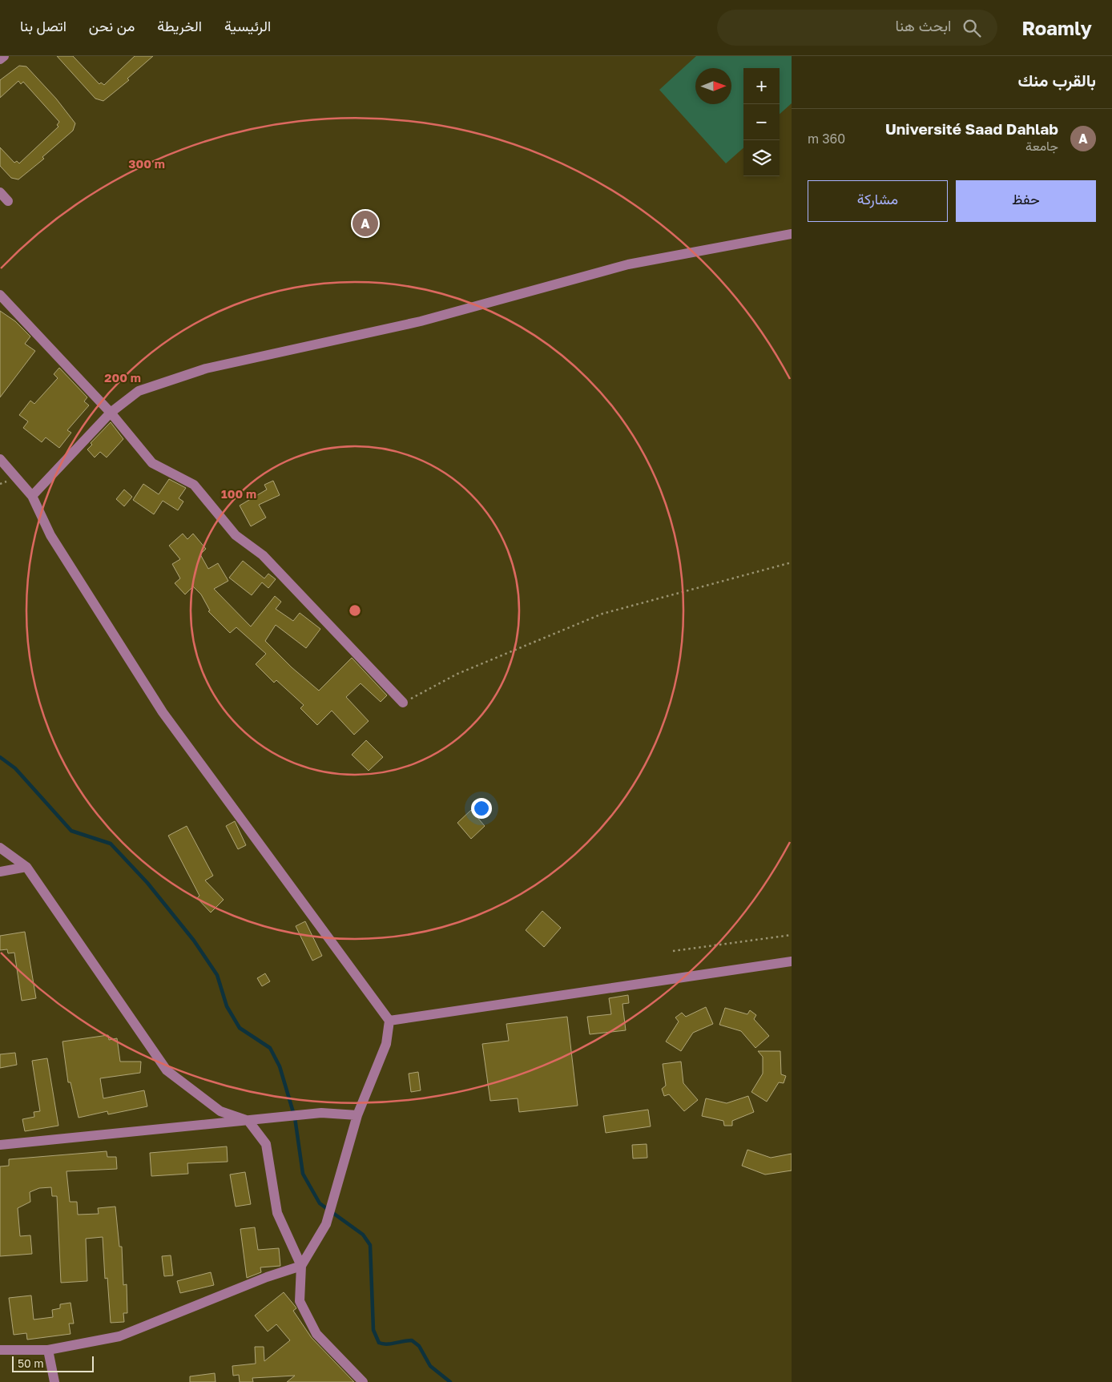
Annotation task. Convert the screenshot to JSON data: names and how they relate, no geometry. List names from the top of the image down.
{
  "scale_bar": "50 m",
  "north": "right",
  "page": {
    "header": "Roamly",
    "search": "ابحث هنا",
    "nav": [
      "الرئيسية",
      "الخريطة",
      "من نحن",
      "اتصل بنا"
    ],
    "heading": "بالقرب منك",
    "map_buttons": ["+", "−"],
    "list": [
      {
        "mark": "A",
        "name": "Université Saad Dahlab",
        "note": "جامعة",
        "value": "360 m"
      }
    ],
    "buttons": ["حفظ", "مشاركة"],
    "pins": "A",
    "scale": "50 m"
  },
  "rings": ["300 m", "200 m", "100 m"]
}
